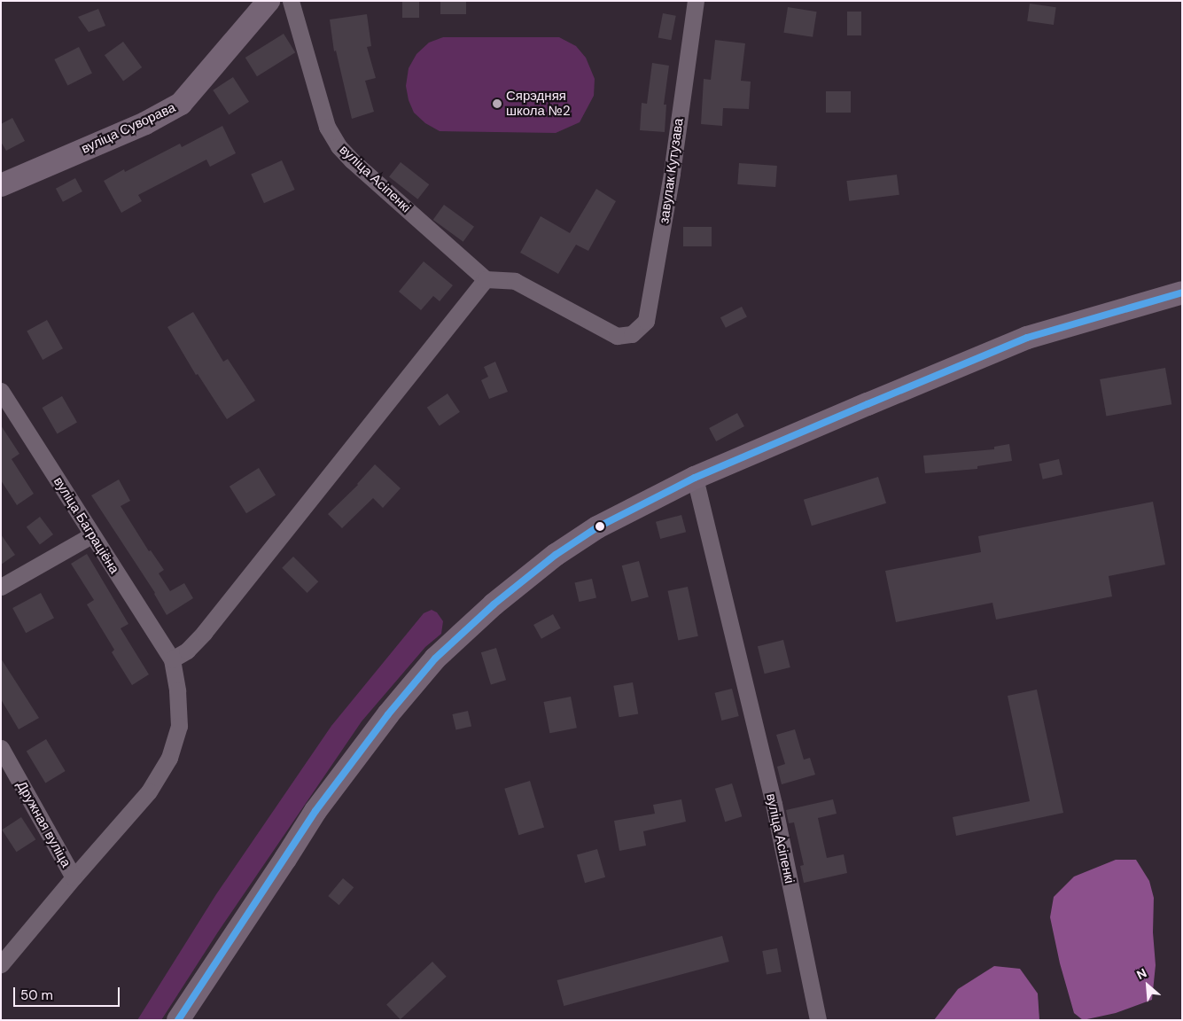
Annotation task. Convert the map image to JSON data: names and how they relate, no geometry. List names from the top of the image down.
{
  "streets": {
    "street": [
      "вуліца Суворава",
      "завулак Кутузава",
      "вуліца Асіпенкі",
      "вуліца Баграціёна",
      "Дружная вуліца"
    ]
  },
  "crossings": [
    ["завулак Кутузава", "вуліца Асіпенкі"]
  ],
  "places": ["Сярэдняя школа №2"],
  "scale_bar": "50 m",
  "north": "top left"
}
